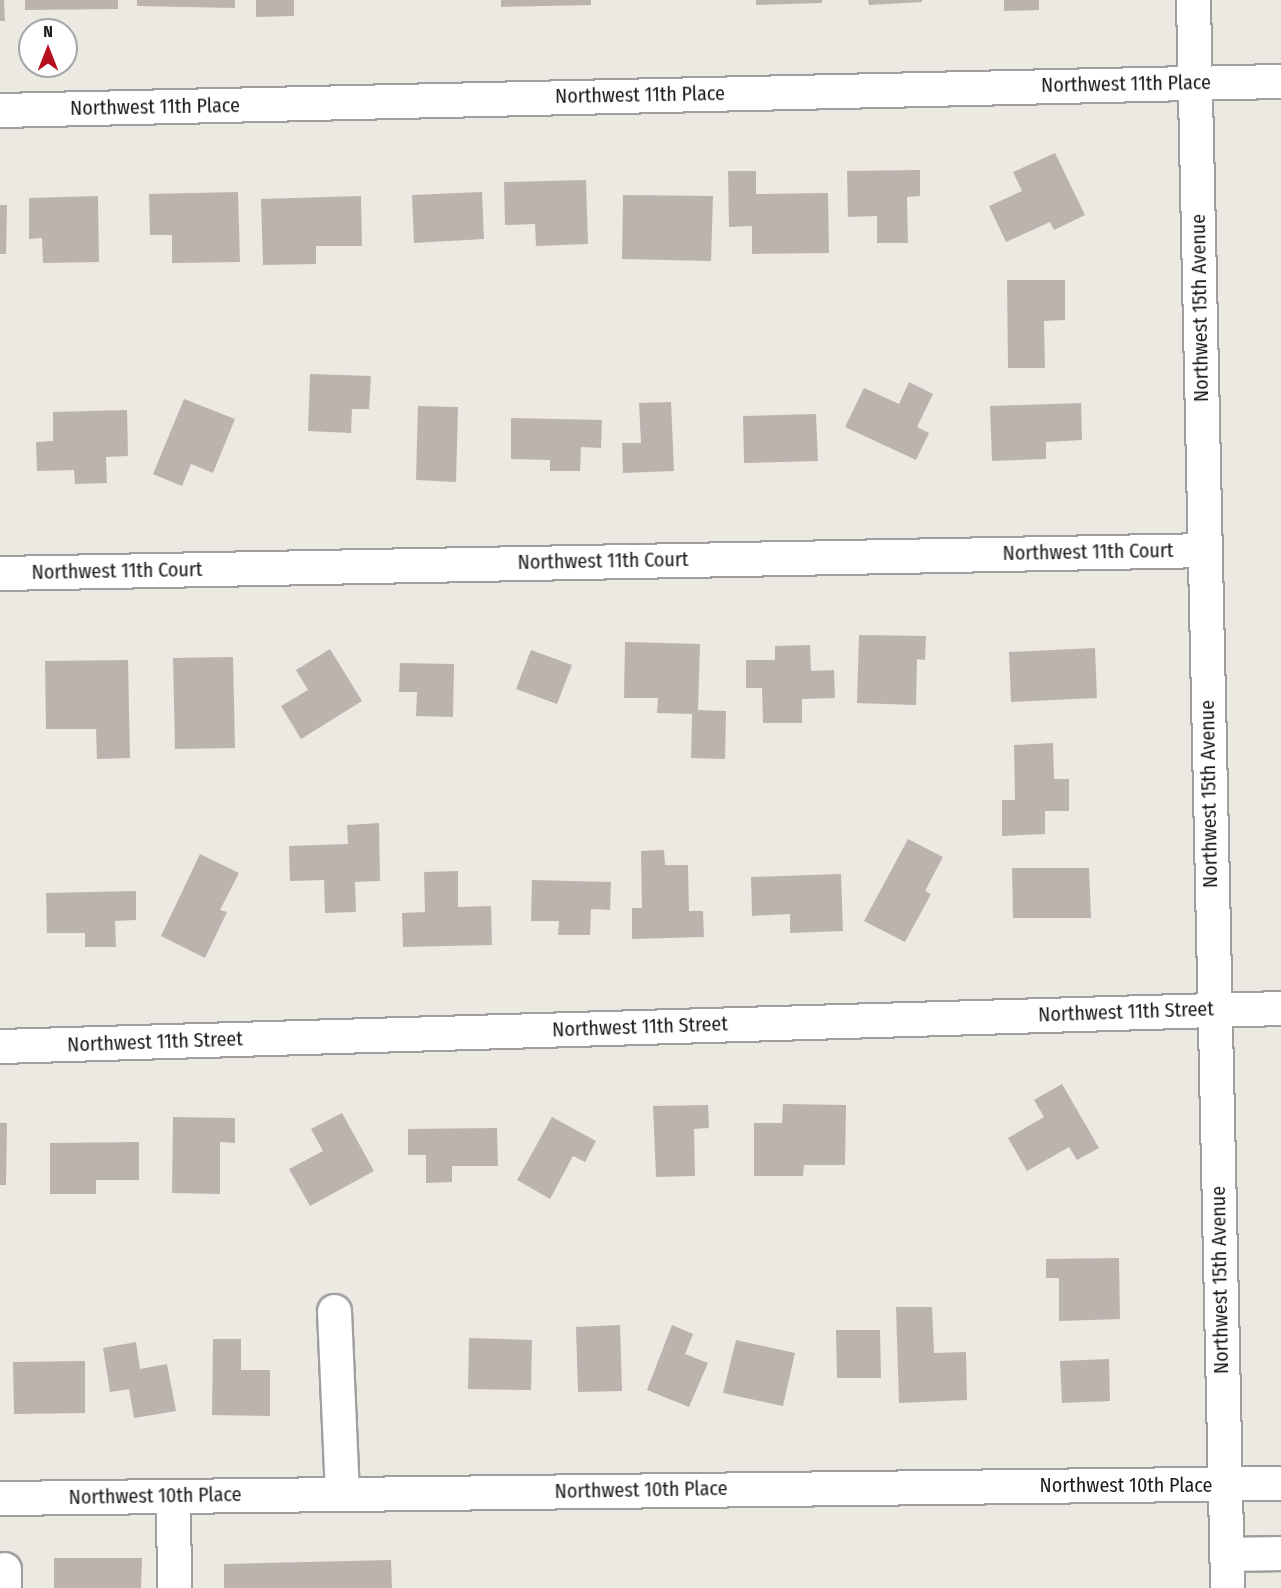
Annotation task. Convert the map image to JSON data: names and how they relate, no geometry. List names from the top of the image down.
{
  "streets": {
    "street": [
      "Northwest 11th Place",
      "Northwest 15th Avenue",
      "Northwest 11th Court",
      "Northwest 11th Street",
      "Northwest 10th Place"
    ]
  },
  "crossings": [
    ["Northwest 11th Place", "Northwest 15th Avenue"],
    ["Northwest 15th Avenue", "Northwest 11th Court"],
    ["Northwest 15th Avenue", "Northwest 11th Street"],
    ["Northwest 15th Avenue", "Northwest 10th Place"]
  ],
  "north": "top"
}
